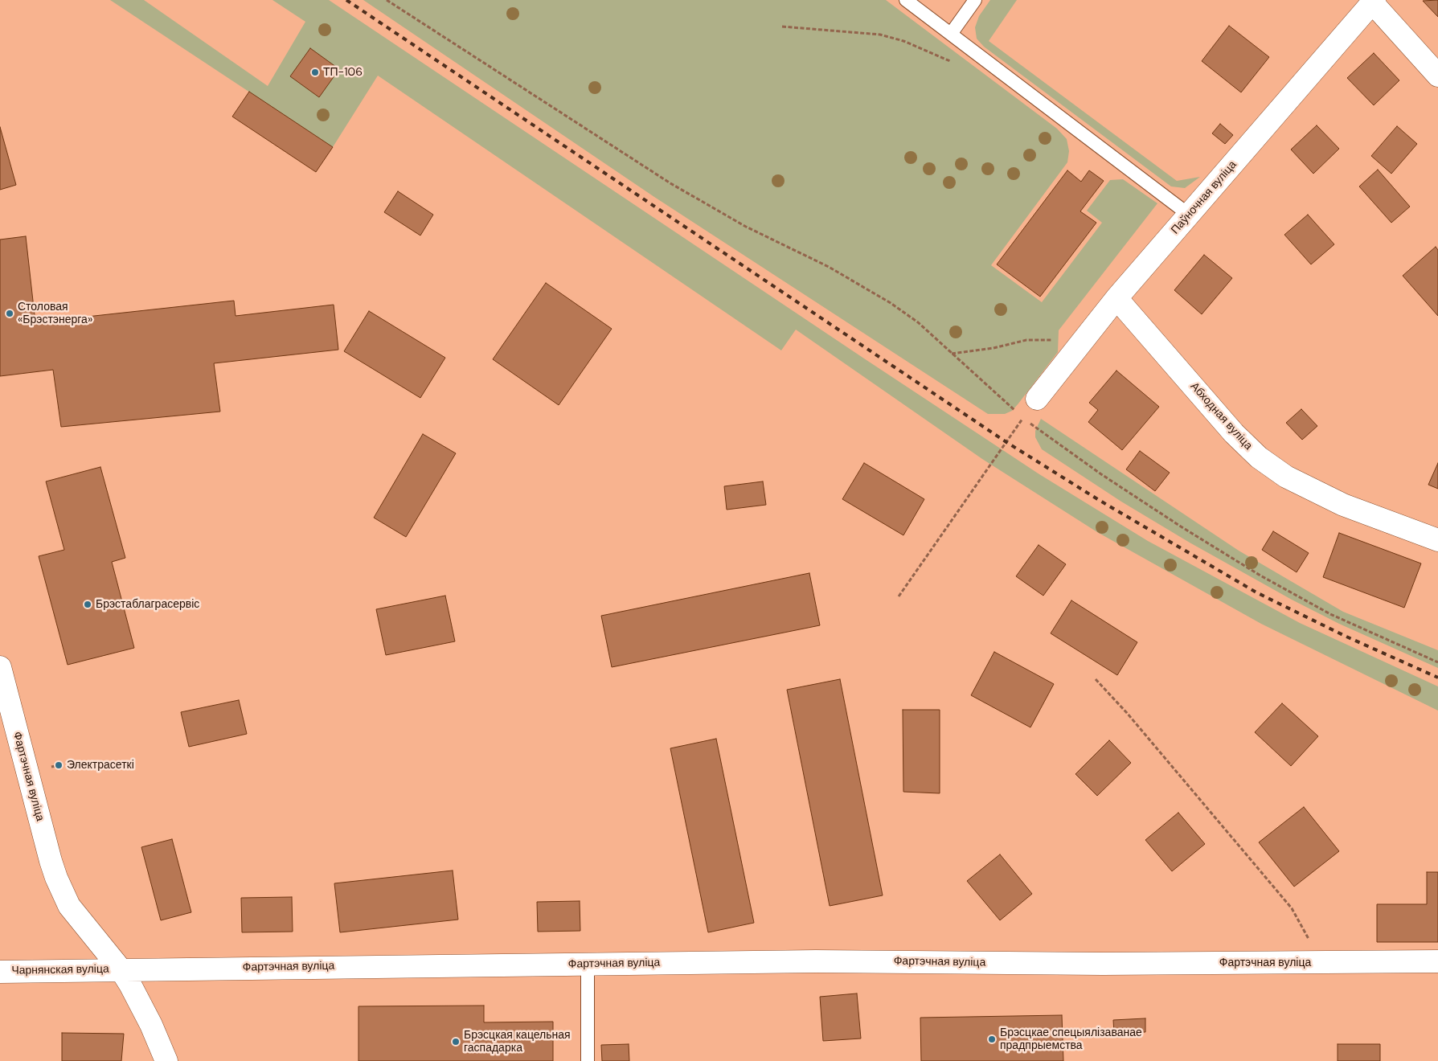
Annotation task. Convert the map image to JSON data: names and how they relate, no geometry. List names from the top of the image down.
{
  "streets": {
    "street": [
      "Паўночная вуліца",
      "Абходная вуліца",
      "Фартэчная вуліца",
      "Чарнянская вуліца"
    ]
  },
  "crossings": [
    ["Паўночная вуліца", "Абходная вуліца"],
    ["Фартэчная вуліца", "Чарнянская вуліца"]
  ],
  "places": [
    "ТП-106",
    "Столовая «Брэстэнерга»",
    "Брэстаблаграсервіс",
    "Электрасеткі",
    "Брэсцкае спецыялізаванае прадпрыемства",
    "Брэсцкая кацельная гаспадарка"
  ]
}
